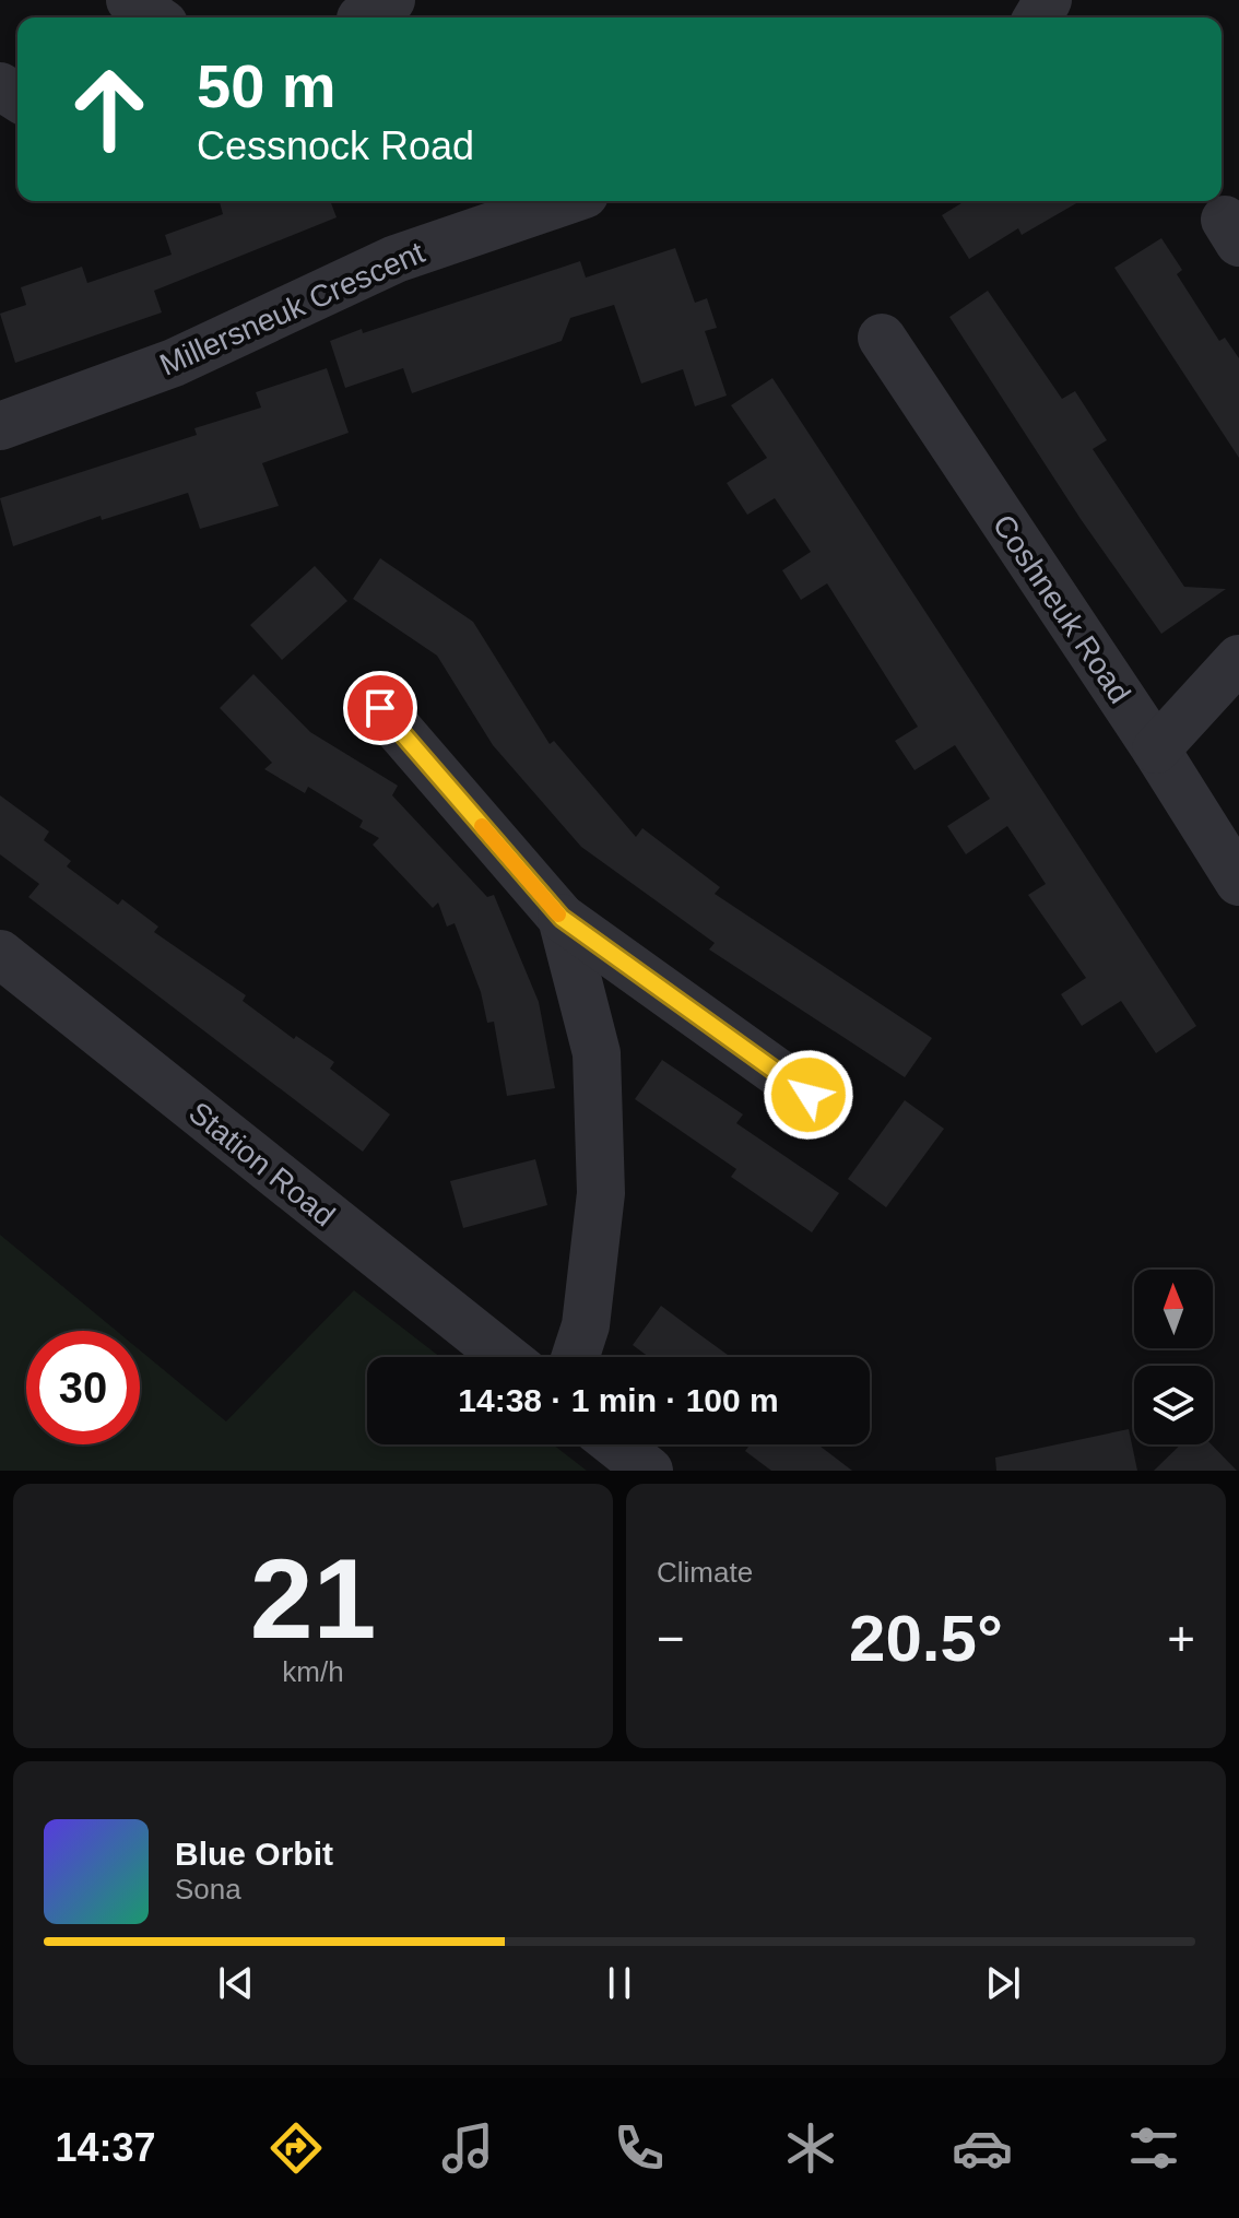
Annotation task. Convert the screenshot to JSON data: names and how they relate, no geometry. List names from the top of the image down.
{
  "streets": {
    "street": ["Millersneuk Crescent", "Coshneuk Road", "Station Road"]
  },
  "north": "top",
  "page": {
    "turn": ["50 m", "Cessnock Road"],
    "limit": "30",
    "trip": "14:38 · 1 min · 100 m",
    "tile": [
      ["21", "km/h"],
      "Climate"
    ],
    "heat": ["−", "20.5°", "+"],
    "song": ["Blue Orbit", "Sona"],
    "tabs": "14:37"
  }
}
